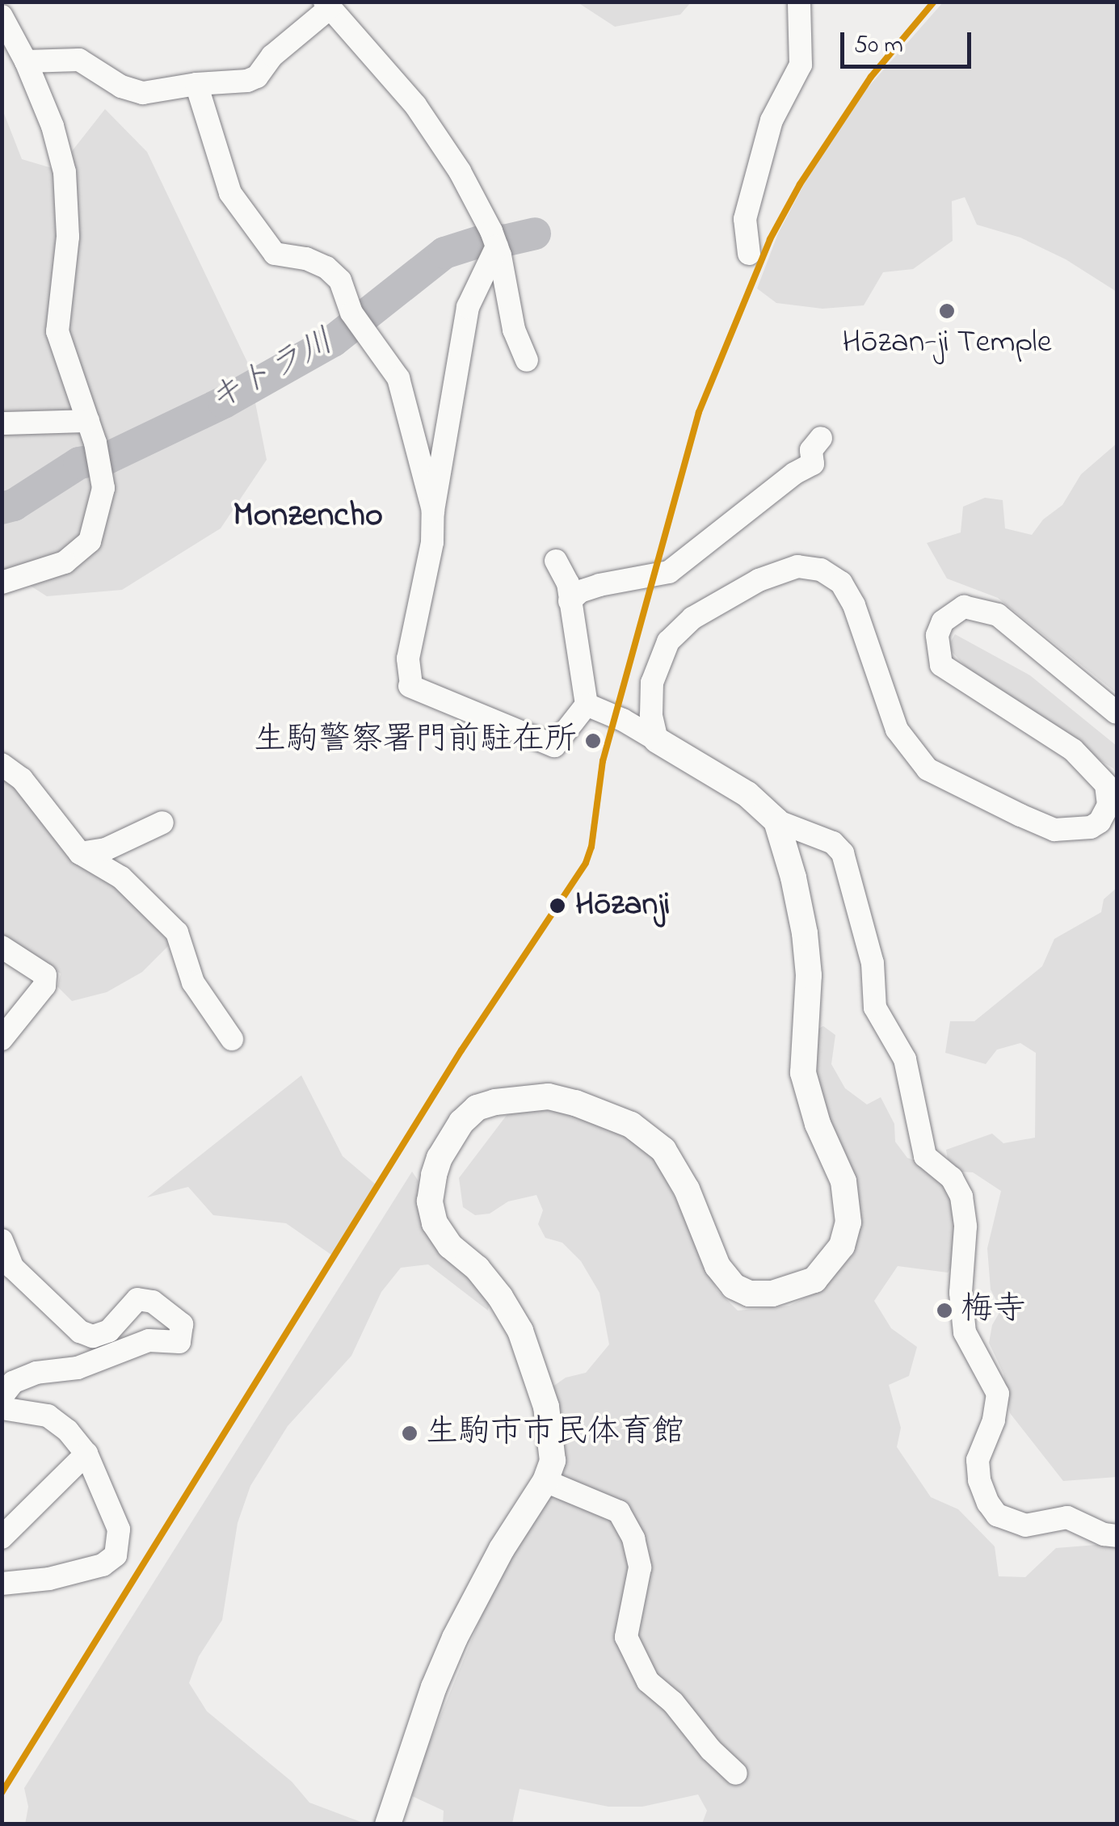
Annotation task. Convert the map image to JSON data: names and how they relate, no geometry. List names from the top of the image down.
{
  "districts": ["Monzencho"],
  "water": ["キトラ川"],
  "places": [
    "Hōzan-ji Temple",
    "生駒警察署門前駐在所",
    "Hōzanji",
    "梅寺",
    "生駒市市民体育館"
  ],
  "scale_bar": "50 m"
}
